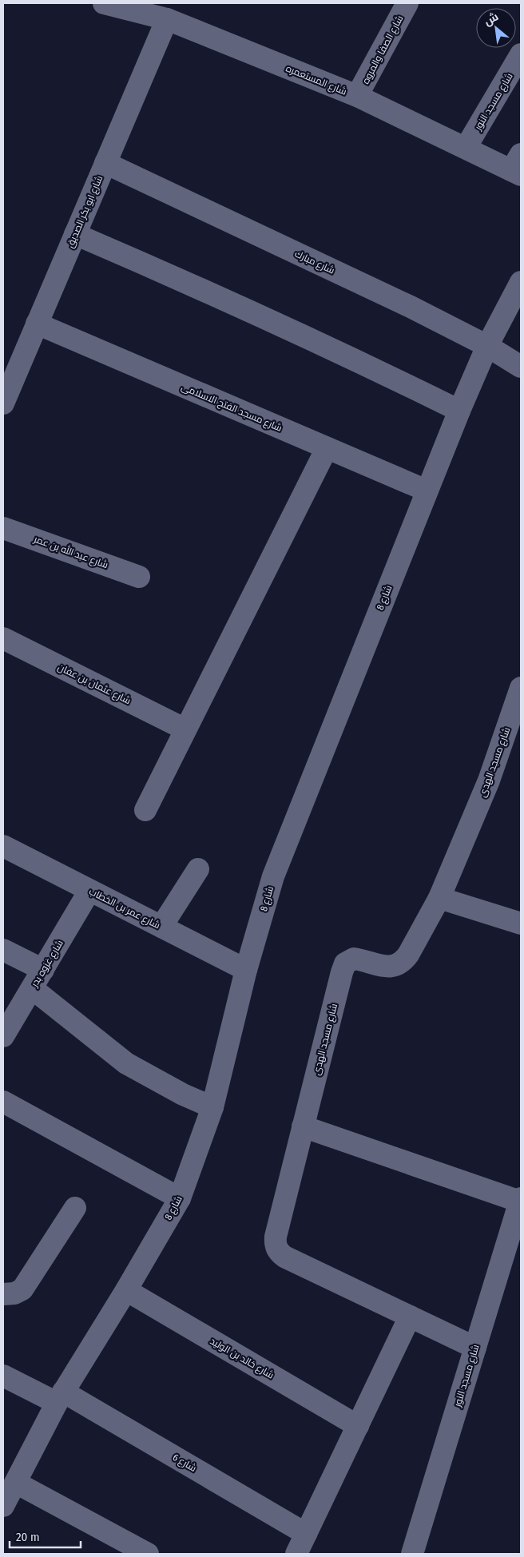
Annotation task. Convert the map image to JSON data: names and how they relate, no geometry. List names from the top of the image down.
{
  "streets": {
    "street": [
      "شارع الصفا والمروه",
      "شارع المستعمره",
      "شارع مسجد النور",
      "شارع ابو بكر الصديق",
      "شارع مبارك",
      "شارع مسجد الفتح الاسلامى",
      "شارع عبد الله بن عمر",
      "شارع 8",
      "شارع عثمان بن عفان",
      "شارع مسجد الهدى",
      "شارع عمر بن الخطاب",
      "شارع غزوه بدر",
      "شارع خالد بن الوليد",
      "شارع 6"
    ]
  },
  "crossings": [
    ["شارع الصفا والمروه", "شارع المستعمره"],
    ["شارع المستعمره", "شارع مسجد النور"],
    ["شارع المستعمره", "شارع ابو بكر الصديق"],
    ["شارع مسجد النور", "شارع مسجد الهدى"],
    ["شارع ابو بكر الصديق", "شارع مبارك"],
    ["شارع ابو بكر الصديق", "شارع مسجد الفتح الاسلامى"],
    ["شارع مبارك", "شارع 8"],
    ["شارع مسجد الفتح الاسلامى", "شارع 8"],
    ["شارع 8", "شارع عمر بن الخطاب"],
    ["شارع 8", "شارع خالد بن الوليد"],
    ["شارع 8", "شارع 6"],
    ["شارع عمر بن الخطاب", "شارع غزوه بدر"]
  ],
  "scale_bar": "20 m",
  "north": "top left"
}
